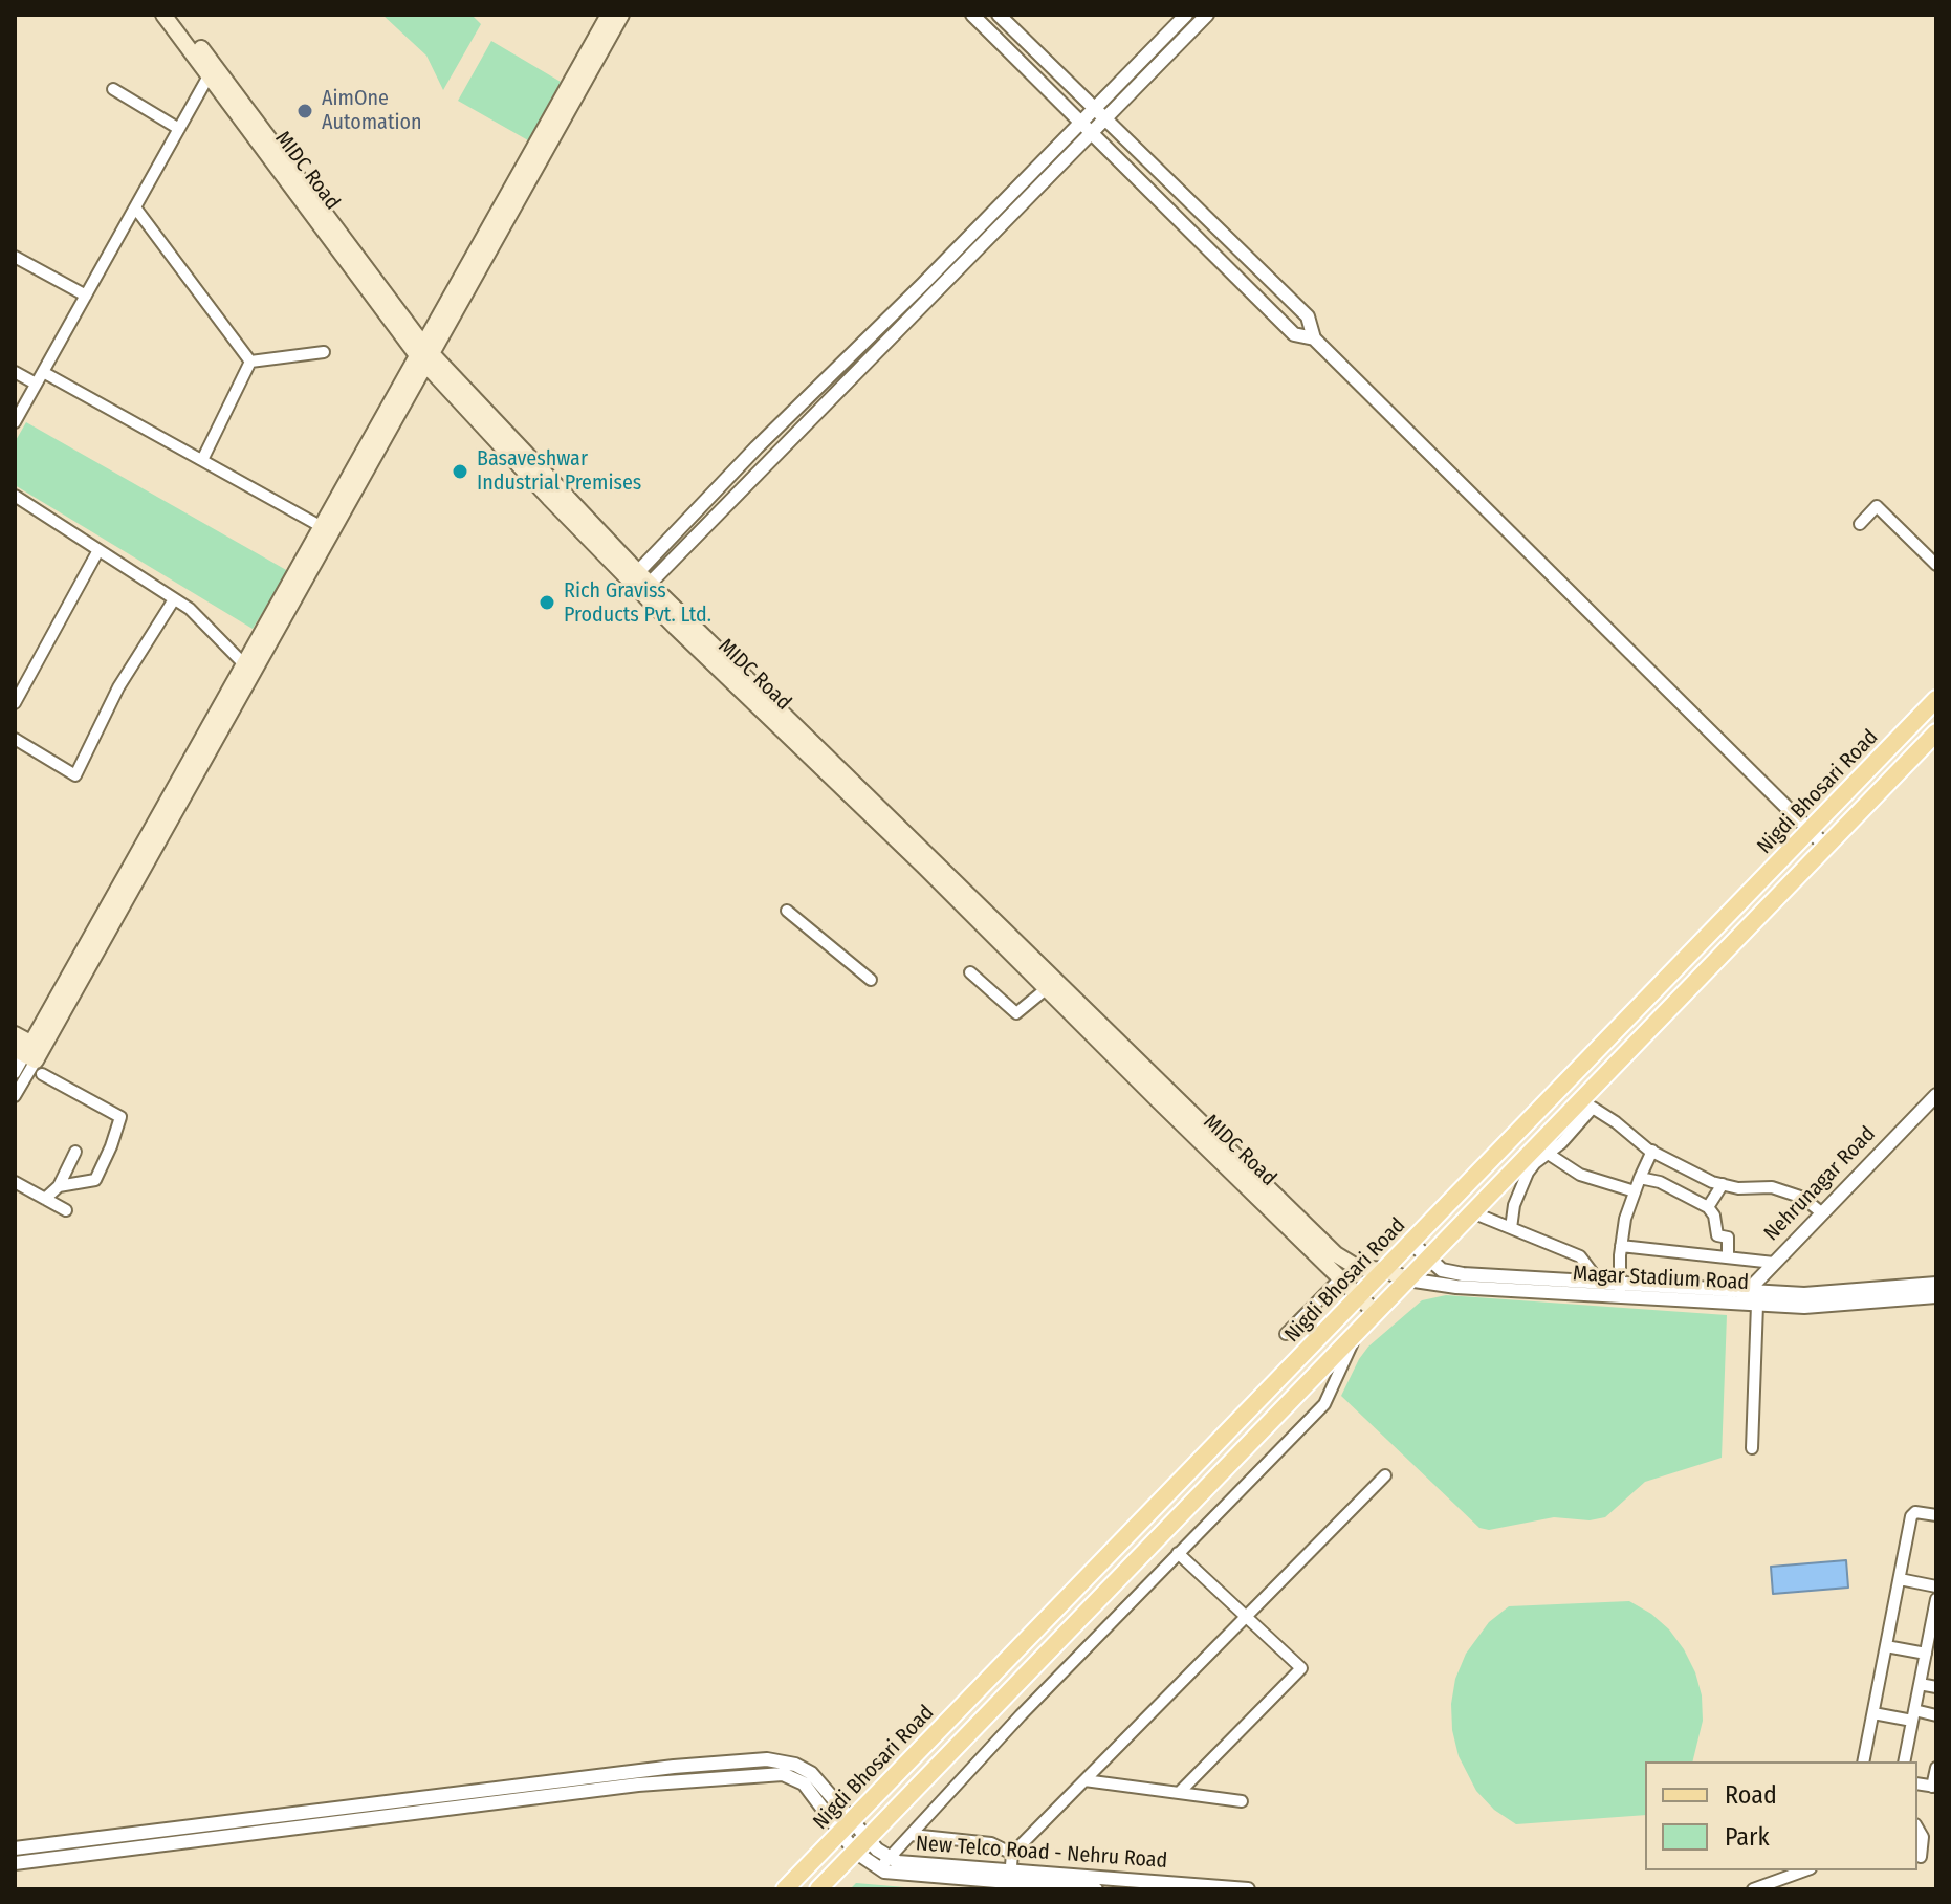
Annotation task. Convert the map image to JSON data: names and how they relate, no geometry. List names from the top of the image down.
{
  "streets": {
    "main road": ["MIDC Road", "Nigdi Bhosari Road", "Magar Stadium Road"],
    "street": ["Nehrunagar Road", "New Telco Road - Nehru Road"]
  },
  "crossings": [
    ["MIDC Road", "Nigdi Bhosari Road"],
    ["MIDC Road", "Magar Stadium Road"],
    ["Nigdi Bhosari Road", "Magar Stadium Road"],
    ["Nigdi Bhosari Road", "New Telco Road - Nehru Road"],
    ["Nehrunagar Road", "Magar Stadium Road"]
  ],
  "places": ["AimOne Automation", "Basaveshwar Industrial Premises", "Rich Graviss Products Pvt. Ltd."],
  "legend": ["Road", "Park"]
}
